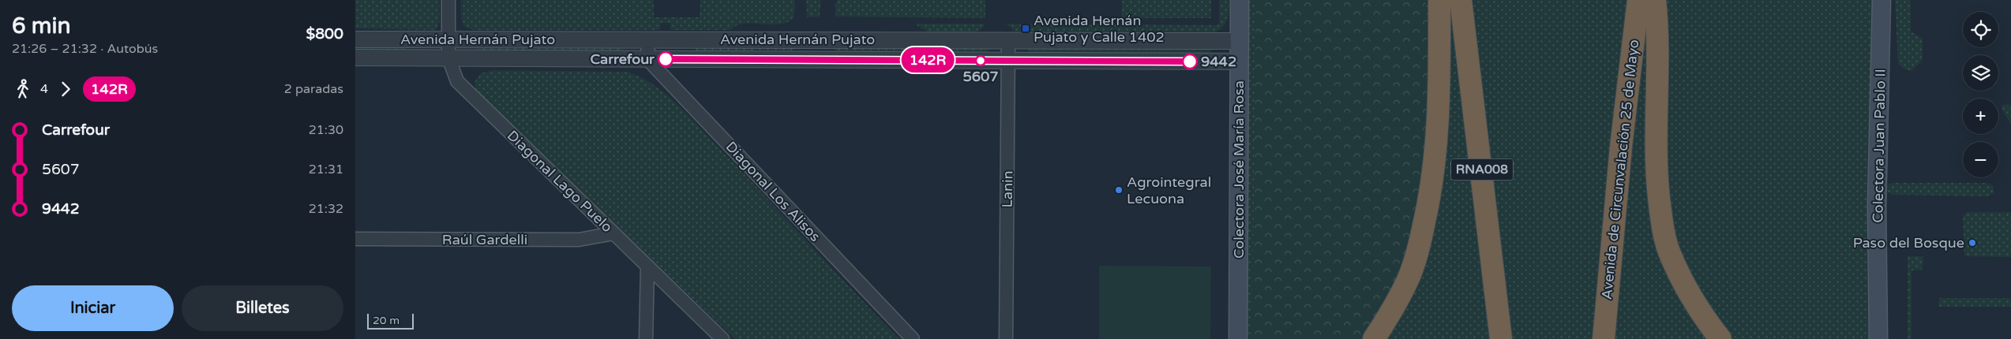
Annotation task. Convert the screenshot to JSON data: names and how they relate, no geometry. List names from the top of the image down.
{
  "streets": {
    "highway": ["RNA008", "Avenida de Circunvalación 25 de Mayo"],
    "main road": ["Colectora Juan Pablo II", "Colectora José María Rosa"],
    "street": [
      "Avenida Hernán Pujato",
      "Diagonal Lago Puelo",
      "Lanin",
      "Diagonal Los Alisos",
      "Raúl Gardelli"
    ]
  },
  "crossings": [
    ["Avenida Hernán Pujato", "Colectora José María Rosa"],
    ["Avenida Hernán Pujato", "Diagonal Lago Puelo"],
    ["Avenida Hernán Pujato", "Lanin"],
    ["Avenida Hernán Pujato", "Diagonal Los Alisos"],
    ["Diagonal Lago Puelo", "Raúl Gardelli"]
  ],
  "places": {
    "transit": ["Avenida Hernán Pujato y Calle 1402"],
    "other": [
      "Carrefour",
      "5607",
      "9442",
      "Agrointegral Lecuona",
      "Paso del Bosque"
    ]
  },
  "lines": ["bus line 142R"],
  "scale_bar": "20 m",
  "page": {
    "heading": ["6 min", "21:26 – 21:32 · Autobús", "$800"],
    "on_map": "142R",
    "map_buttons": ["+", "−"],
    "legs": ["4", "142R", "2 paradas"],
    "list": [
      {
        "name": "Carrefour",
        "value": "21:30"
      },
      {
        "name": "5607",
        "value": "21:31"
      },
      {
        "name": "9442",
        "value": "21:32"
      }
    ],
    "buttons": ["Iniciar", "Billetes"],
    "scale": "20 m"
  }
}
